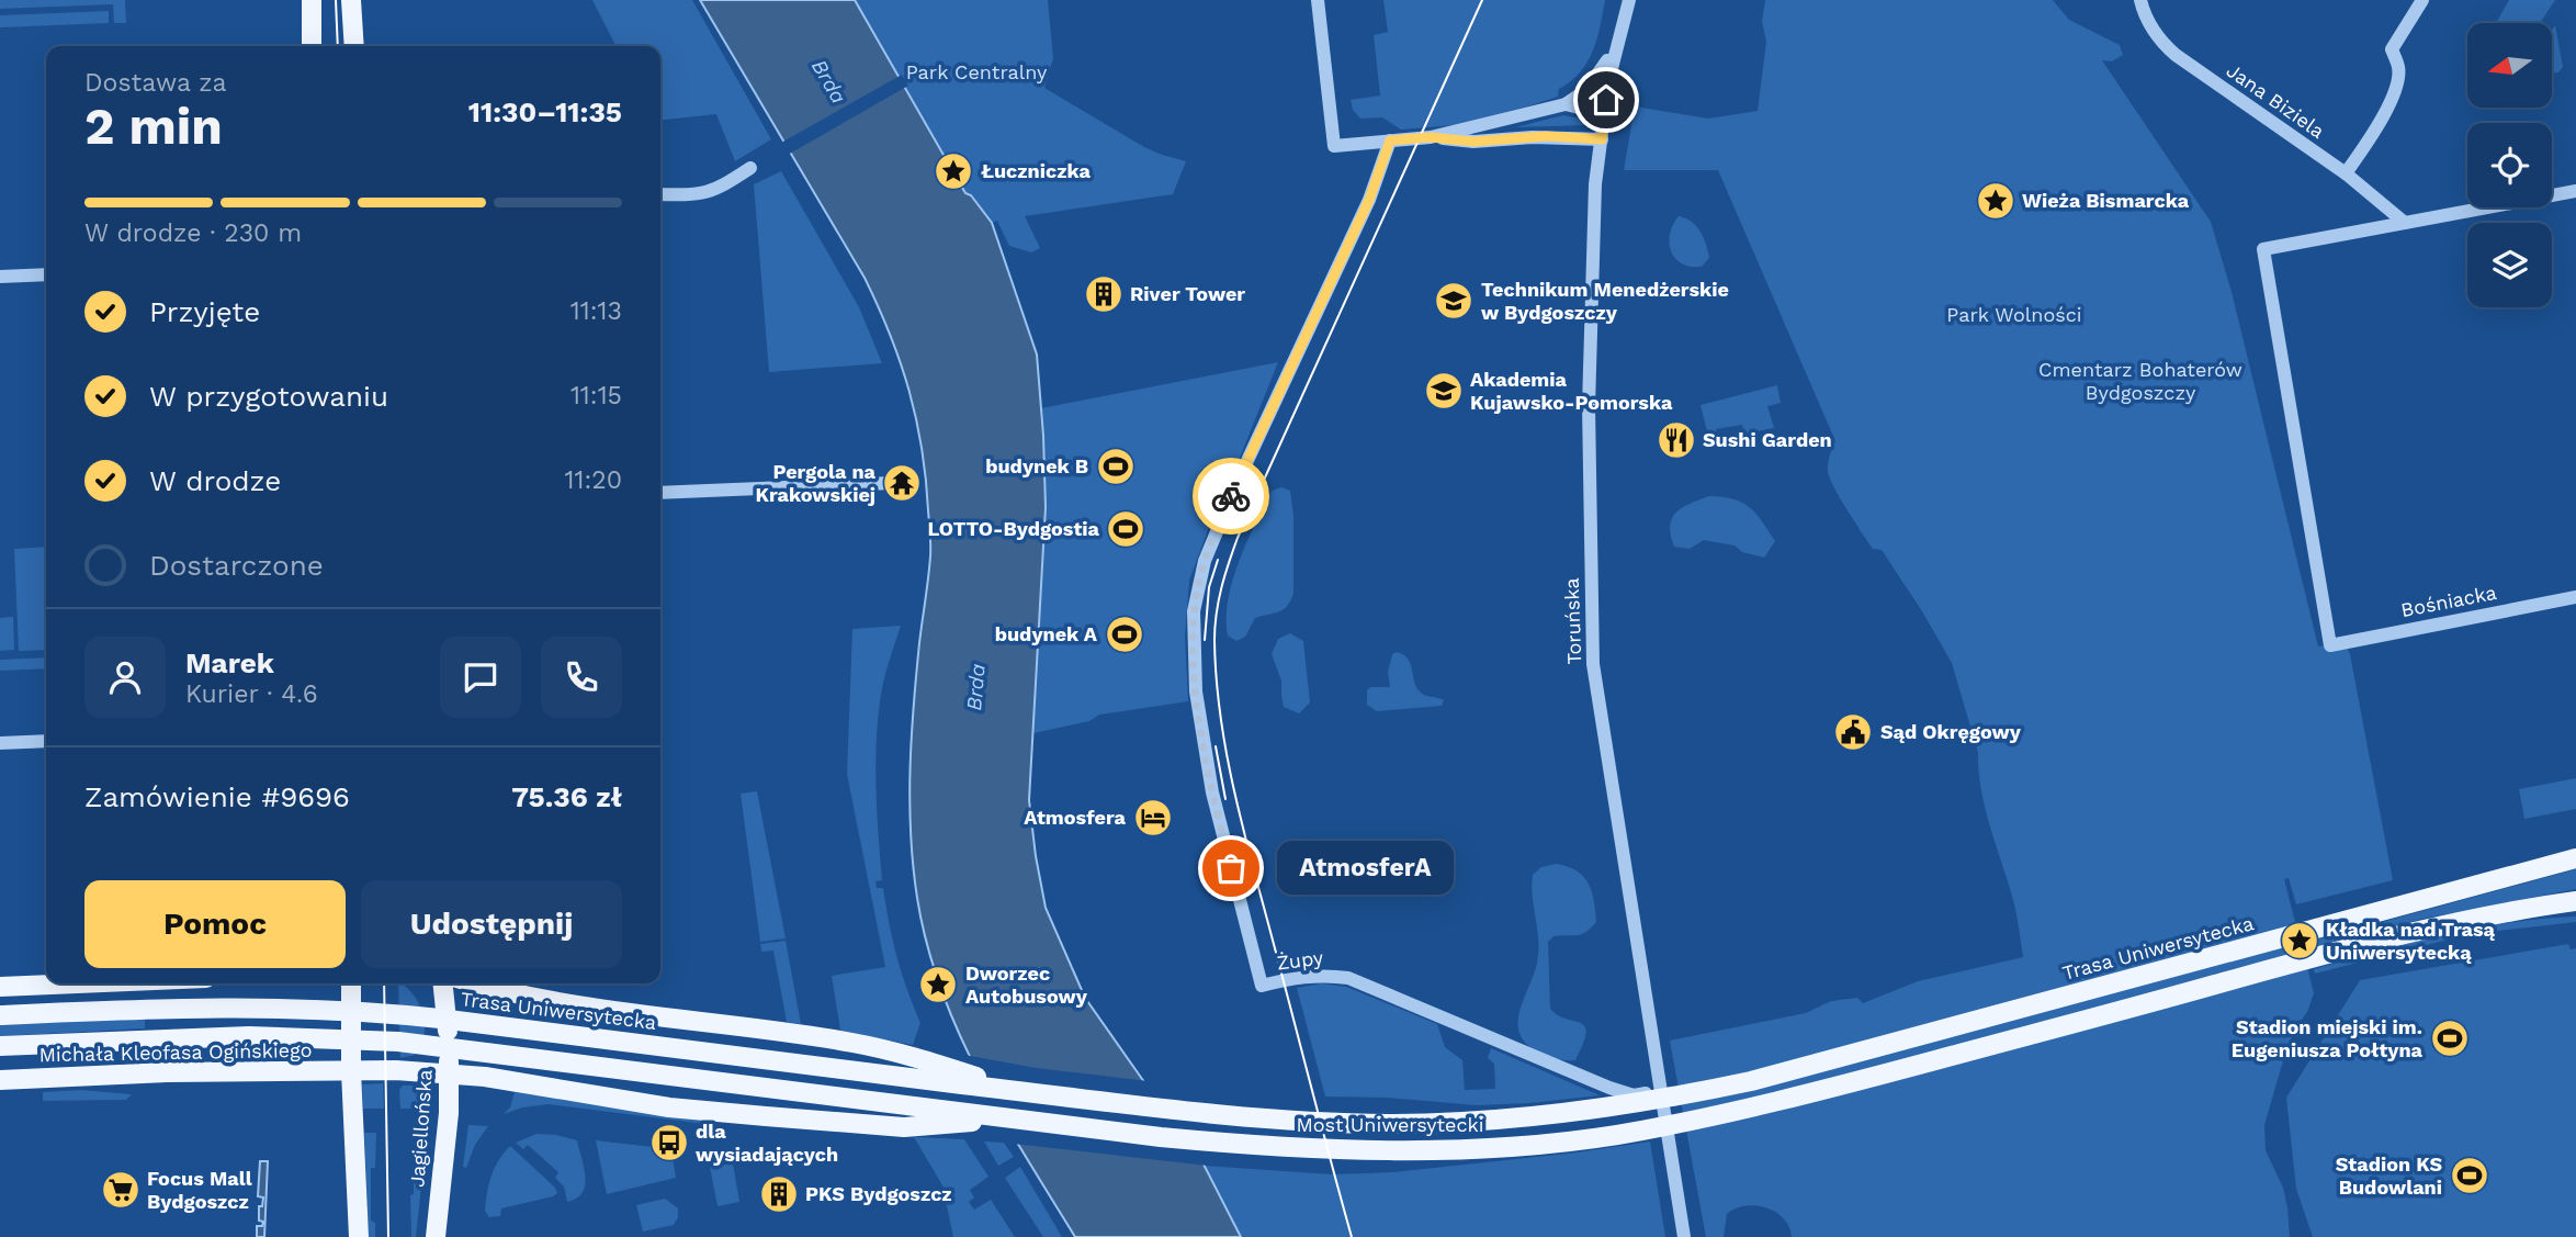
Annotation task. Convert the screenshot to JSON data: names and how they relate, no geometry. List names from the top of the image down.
{
  "streets": {
    "main road": [
      "Trasa Uniwersytecka",
      "Michała Kleofasa Ogińskiego",
      "Most Uniwersytecki",
      "Jagiellońska"
    ],
    "street": [
      "Jana Biziela",
      "Bośniacka",
      "Toruńska",
      "Żupy"
    ]
  },
  "crossings": [
    ["Jana Biziela", "Bośniacka"],
    ["Toruńska", "Żupy"],
    ["Trasa Uniwersytecka", "Most Uniwersytecki"],
    ["Michała Kleofasa Ogińskiego", "Most Uniwersytecki"],
    ["Michała Kleofasa Ogińskiego", "Jagiellońska"]
  ],
  "water": ["Brda"],
  "parks": ["Park Centralny", "Park Wolności", "Cmentarz Bohaterów Bydgoszczy"],
  "places": {
    "place": [
      "Łuczniczka",
      "Wieża Bismarcka",
      "Kładka nad Trasą Uniwersytecką",
      "Dworzec Autobusowy"
    ],
    "building": ["River Tower", "PKS Bydgoszcz"],
    "school or university": ["Technikum Menedżerskie w Bydgoszczy", "Akademia Kujawsko-Pomorska"],
    "restaurant": ["Sushi Garden"],
    "sports": [
      "budynek B",
      "LOTTO-Bydgostia",
      "budynek A",
      "Stadion miejski im. Eugeniusza Połtyna",
      "Stadion KS Budowlani"
    ],
    "temple": ["Pergola na Krakowskiej"],
    "public building": ["Sąd Okręgowy"],
    "hotel": ["Atmosfera"],
    "other": ["AtmosferA"],
    "bus stop": ["dla wysiadających"],
    "supermarket": ["Focus Mall Bydgoszcz"]
  },
  "north": "left",
  "page": {
    "heading": ["2 min", "Dostawa za", "11:30–11:35"],
    "panel": [
      "Marek",
      "Kurier · 4.6",
      "Zamówienie #9696",
      "75.36 zł"
    ],
    "bar": "W drodze · 230 m",
    "list": [
      ["Przyjęte", "11:13"],
      ["W przygotowaniu", "11:15"],
      ["W drodze", "11:20"],
      "Dostarczone"
    ],
    "bubble": "AtmosferA",
    "buttons": ["Pomoc", "Udostępnij"]
  }
}
